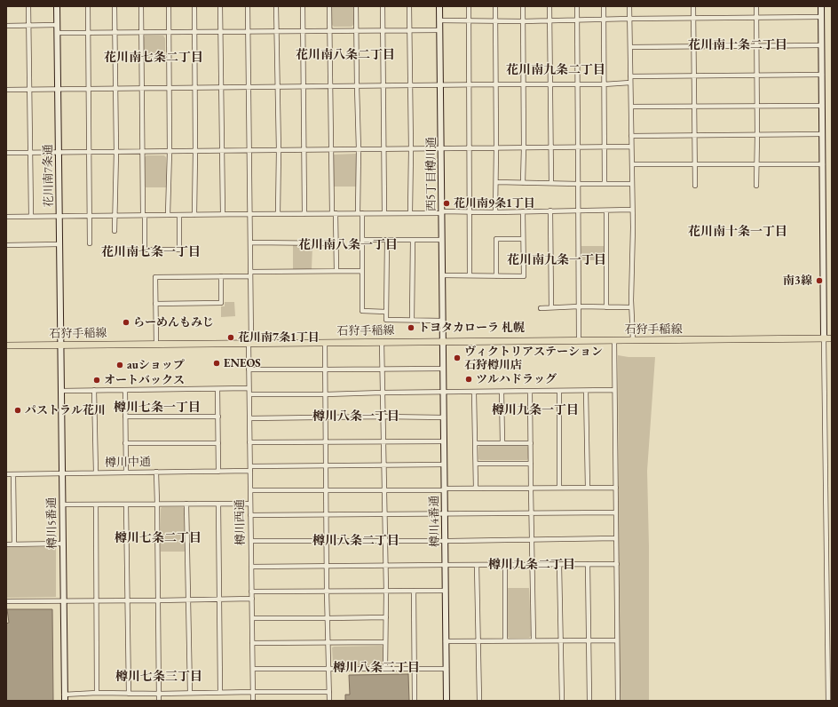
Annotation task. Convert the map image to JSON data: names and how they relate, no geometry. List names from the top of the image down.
{
  "streets": {
    "main road": ["石狩手稲線"],
    "street": [
      "西5丁目樽川通",
      "花川南7条通",
      "樽川中通",
      "樽川4番通",
      "樽川西通",
      "樽川5番通"
    ]
  },
  "crossings": [
    ["西5丁目樽川通", "石狩手稲線"],
    ["西5丁目樽川通", "樽川4番通"],
    ["花川南7条通", "石狩手稲線"],
    ["花川南7条通", "樽川5番通"],
    ["石狩手稲線", "樽川4番通"],
    ["石狩手稲線", "樽川西通"],
    ["石狩手稲線", "樽川5番通"],
    ["樽川中通", "樽川西通"],
    ["樽川中通", "樽川5番通"]
  ],
  "districts": [
    "花川南十条二丁目",
    "花川南八条二丁目",
    "花川南七条二丁目",
    "花川南九条二丁目",
    "花川南十条一丁目",
    "花川南八条一丁目",
    "花川南七条一丁目",
    "花川南九条一丁目",
    "樽川七条一丁目",
    "樽川九条一丁目",
    "樽川八条一丁目",
    "樽川七条二丁目",
    "樽川八条二丁目",
    "樽川九条二丁目",
    "樽川八条三丁目",
    "樽川七条三丁目"
  ],
  "places": [
    "花川南9条1丁目",
    "南3線",
    "らーめんもみじ",
    "トヨタカローラ 札幌",
    "花川南7条1丁目",
    "ヴィクトリアステーション 石狩樽川店",
    "ENEOS",
    "auショップ",
    "ツルハドラッグ",
    "オートバックス",
    "パストラル花川"
  ]
}
